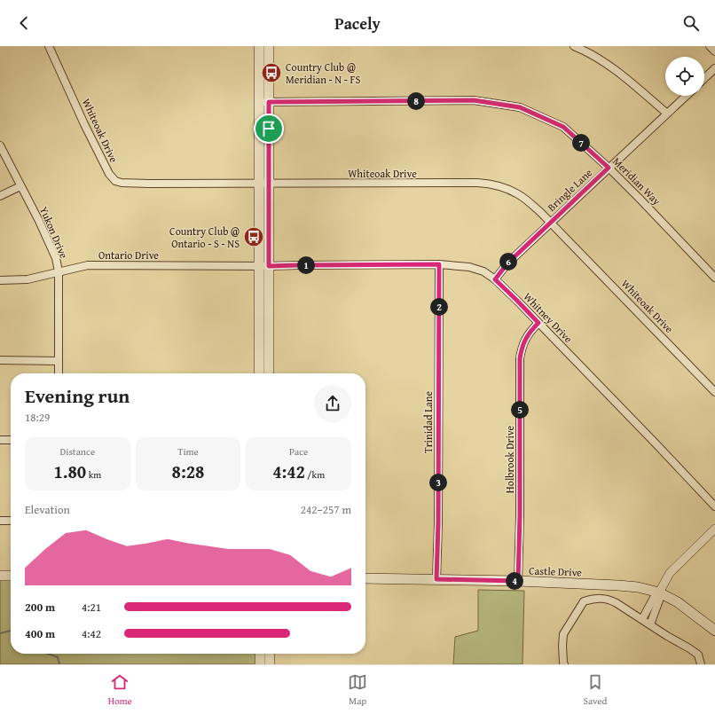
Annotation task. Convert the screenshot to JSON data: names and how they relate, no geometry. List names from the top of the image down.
{
  "streets": {
    "main road": ["Castle Drive"],
    "street": [
      "Whiteoak Drive",
      "Meridian Way",
      "Bringle Lane",
      "Yukon Drive",
      "Ontario Drive",
      "Whitney Drive",
      "Trinidad Lane",
      "Holbrook Drive"
    ]
  },
  "crossings": [
    ["Whiteoak Drive", "Bringle Lane"],
    ["Meridian Way", "Bringle Lane"],
    ["Bringle Lane", "Whitney Drive"],
    ["Yukon Drive", "Ontario Drive"],
    ["Ontario Drive", "Whitney Drive"],
    ["Whitney Drive", "Trinidad Lane"],
    ["Whitney Drive", "Holbrook Drive"],
    ["Trinidad Lane", "Castle Drive"],
    ["Holbrook Drive", "Castle Drive"]
  ],
  "places": {
    "bus stop": ["Country Club @ Meridian - N - FS", "Country Club @ Ontario - S - NS"]
  },
  "page": {
    "header": "Pacely",
    "pins": [
      "8",
      "7",
      "6",
      "1",
      "2",
      "5",
      "3",
      "4"
    ],
    "heading": ["Evening run", "18:29"],
    "stats": [
      ["Distance", "1.80 km"],
      ["Time", "8:28"],
      ["Pace", "4:42 /km"]
    ],
    "chart": ["Elevation", "242–257 m"],
    "list": [
      {
        "name": "200 m",
        "note": "4:21"
      },
      {
        "name": "400 m",
        "note": "4:42"
      }
    ],
    "tabs": ["Home", "Map", "Saved"]
  }
}
